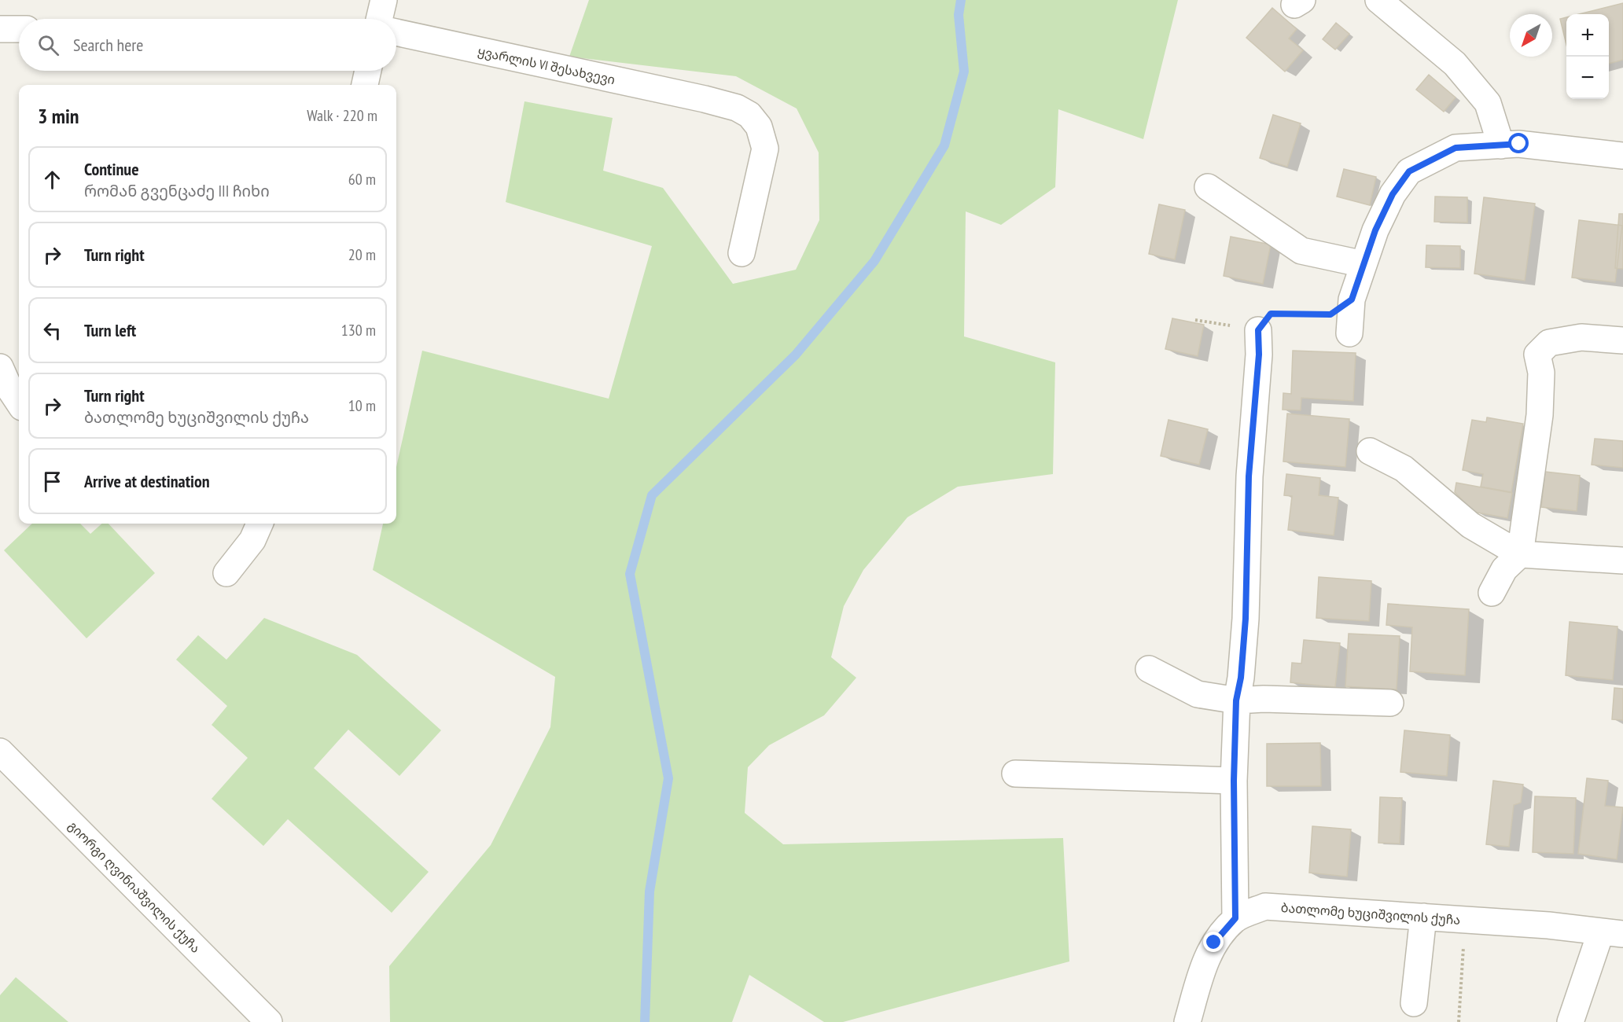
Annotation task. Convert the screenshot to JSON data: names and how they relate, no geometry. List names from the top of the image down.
{
  "streets": {
    "street": ["ყვარლის VI შესახვევი", "გიორგი ღვინიაშვილის ქუჩა", "ბათლომე ხუციშვილის ქუჩა"]
  },
  "north": "bottom left",
  "page": {
    "map_buttons": ["+", "−"],
    "search": "Search here",
    "heading": ["3 min", "Walk · 220 m"],
    "list": [
      ["Continue", "რომან გვენცაძე III ჩიხი", "60 m"],
      ["Turn right", "20 m"],
      ["Turn left", "130 m"],
      ["Turn right", "ბათლომე ხუციშვილის ქუჩა", "10 m"],
      "Arrive at destination"
    ]
  }
}
